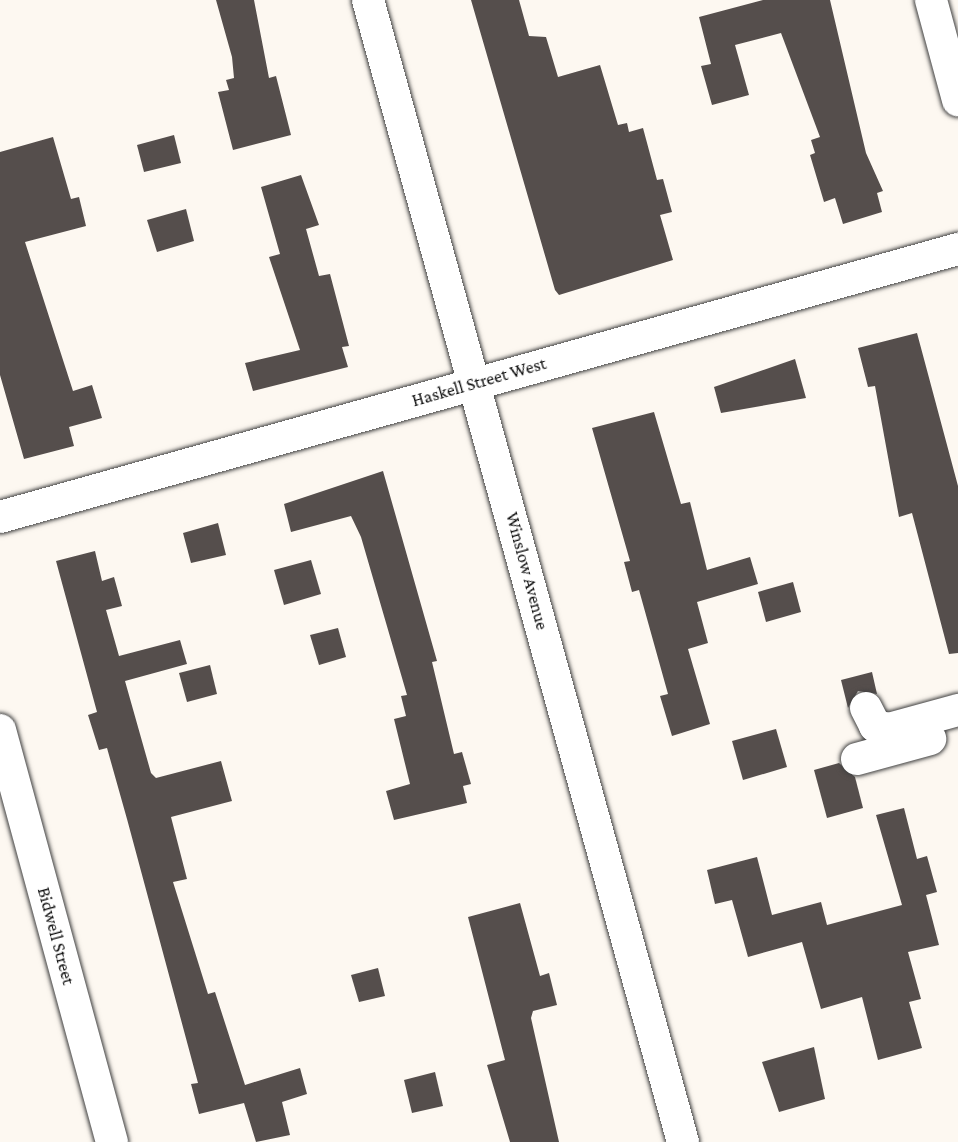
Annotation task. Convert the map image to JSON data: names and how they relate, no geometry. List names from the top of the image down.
{
  "streets": {
    "street": ["Haskell Street West", "Winslow Avenue", "Bidwell Street"]
  },
  "crossings": [
    ["Haskell Street West", "Winslow Avenue"]
  ]
}
